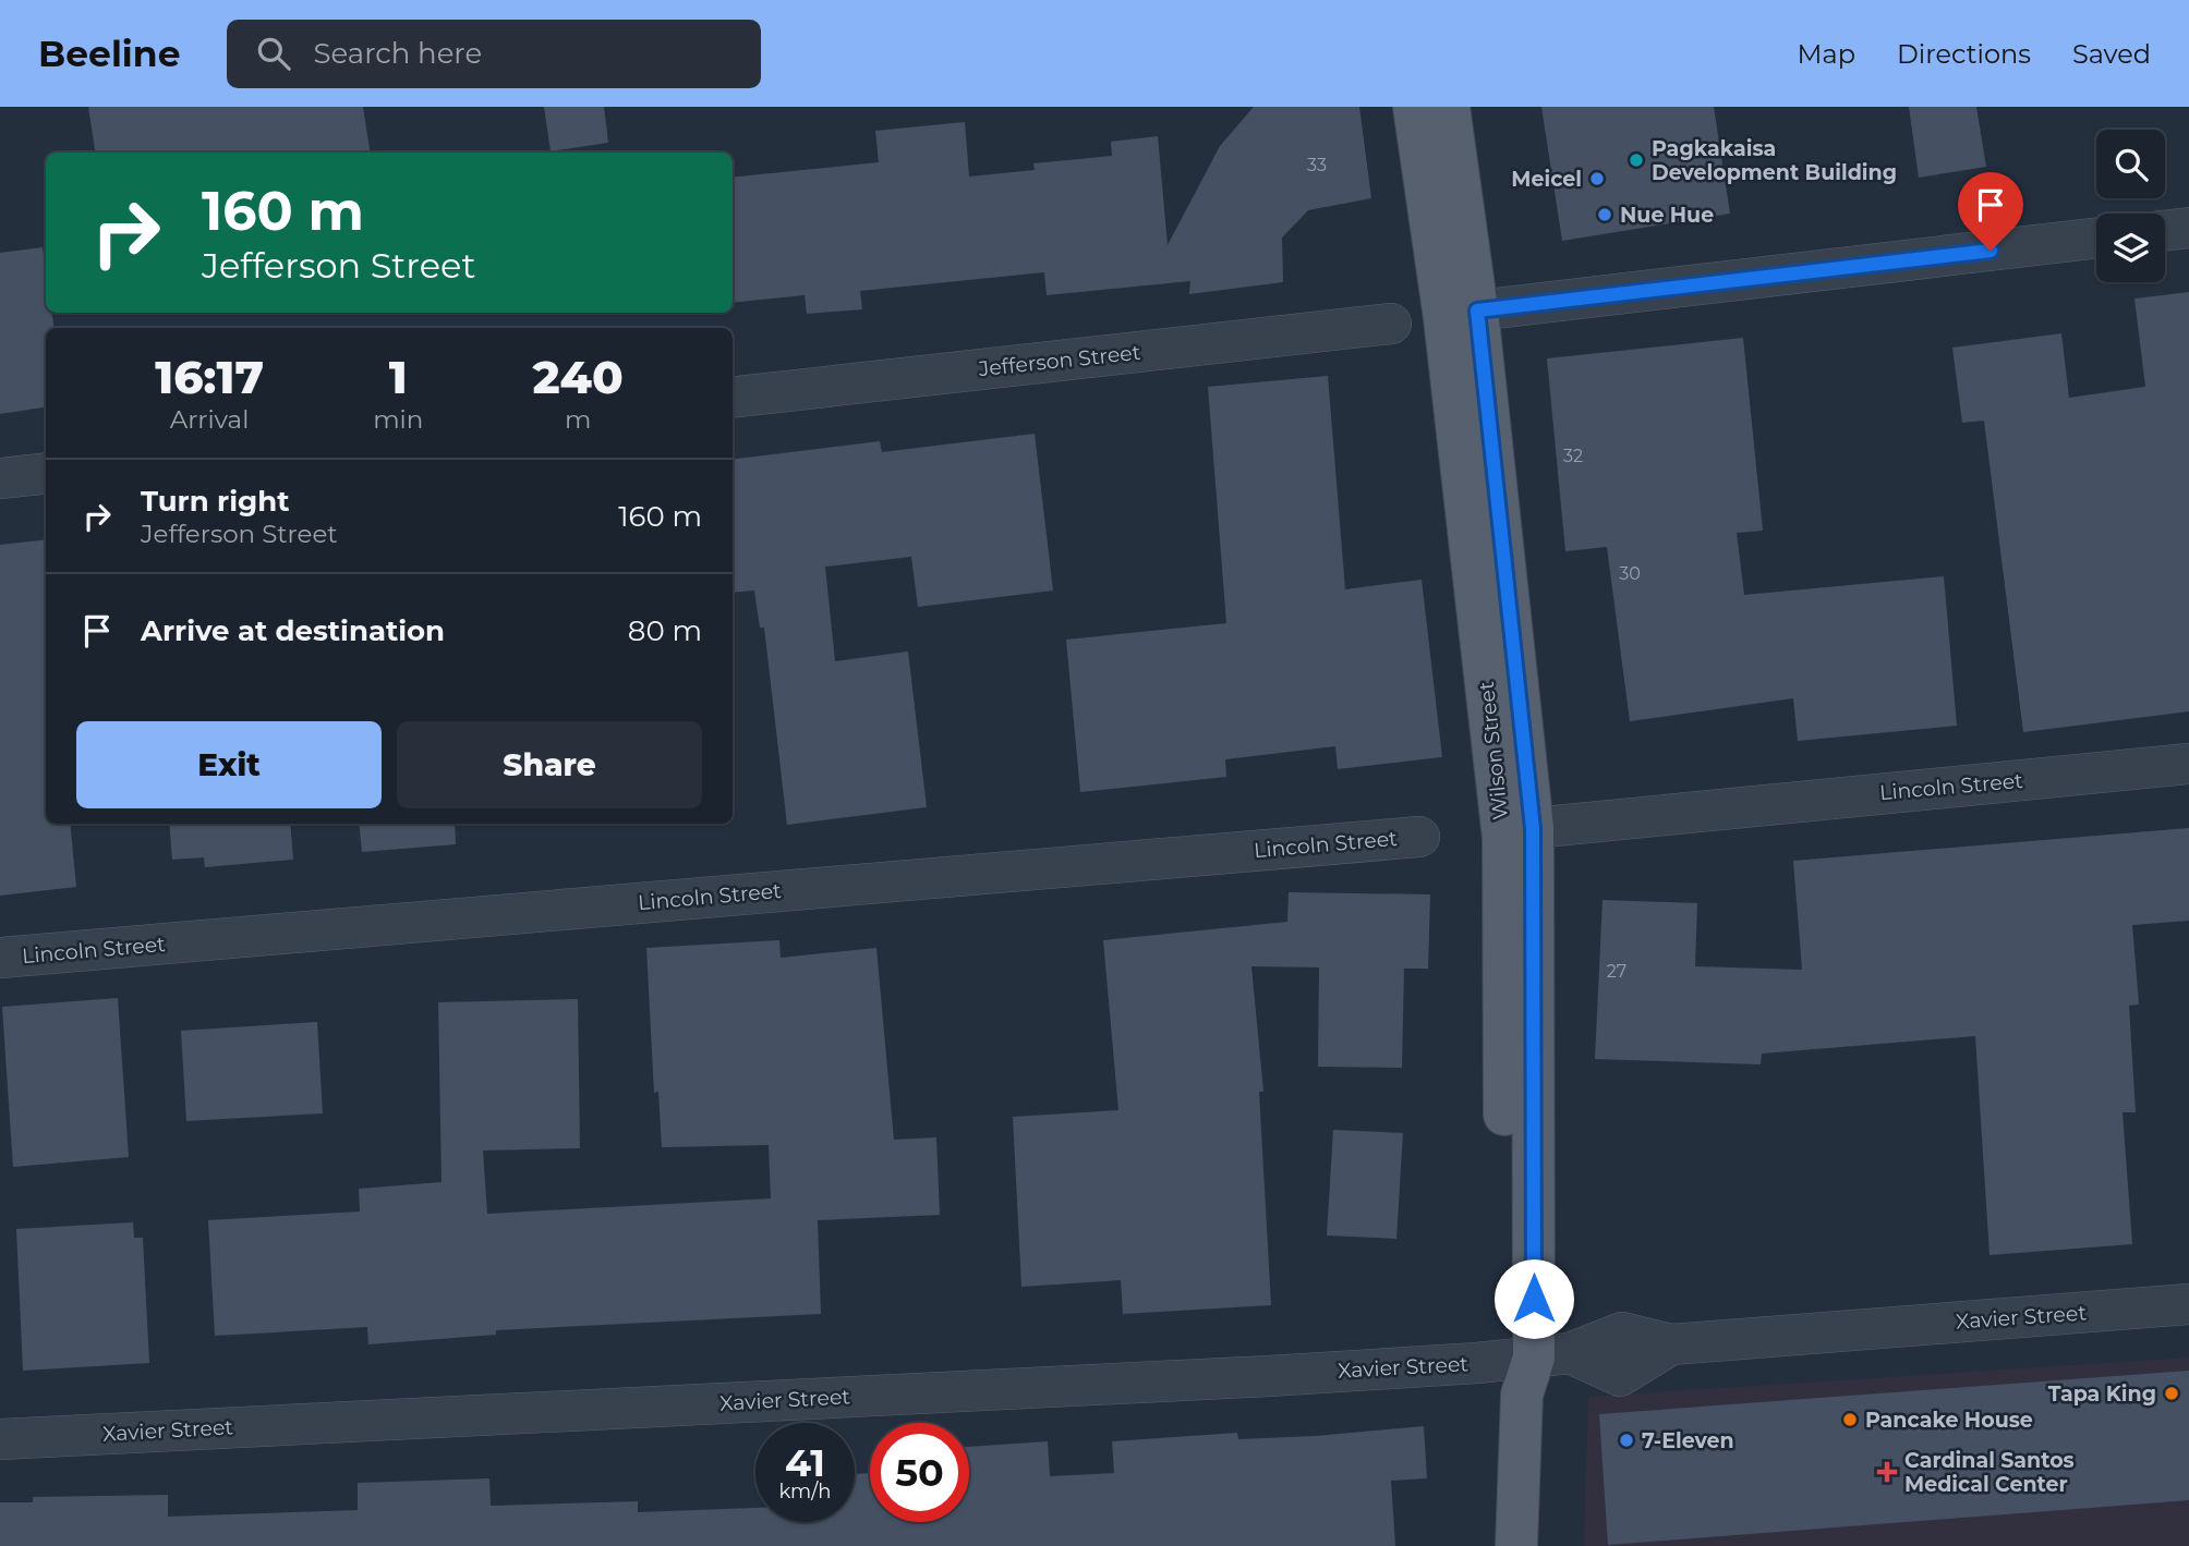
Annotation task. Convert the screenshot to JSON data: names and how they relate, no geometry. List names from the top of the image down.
{
  "streets": {
    "main road": ["Wilson Street"],
    "street": ["Jefferson Street", "Lincoln Street", "Xavier Street"]
  },
  "crossings": [
    ["Wilson Street", "Lincoln Street"],
    ["Wilson Street", "Xavier Street"]
  ],
  "places": {
    "other": [
      "Pagkakaisa Development Building",
      "Meicel",
      "Nue Hue",
      "Tapa King",
      "Pancake House",
      "7-Eleven"
    ],
    "health": ["Cardinal Santos Medical Center"]
  },
  "house_numbers": [
    "33",
    "32",
    "30",
    "27"
  ],
  "page": {
    "header": "Beeline",
    "search": "Search here",
    "nav": ["Map", "Directions", "Saved"],
    "turn": ["160 m", "Jefferson Street"],
    "eta": [
      "16:17",
      "Arrival",
      "1",
      "min",
      "240",
      "m"
    ],
    "list": [
      {
        "name": "Turn right",
        "note": "Jefferson Street",
        "value": "160 m"
      },
      {
        "name": "Arrive at destination",
        "value": "80 m"
      }
    ],
    "buttons": ["Exit", "Share"],
    "speed": "41 km/h",
    "limit": "50"
  }
}
